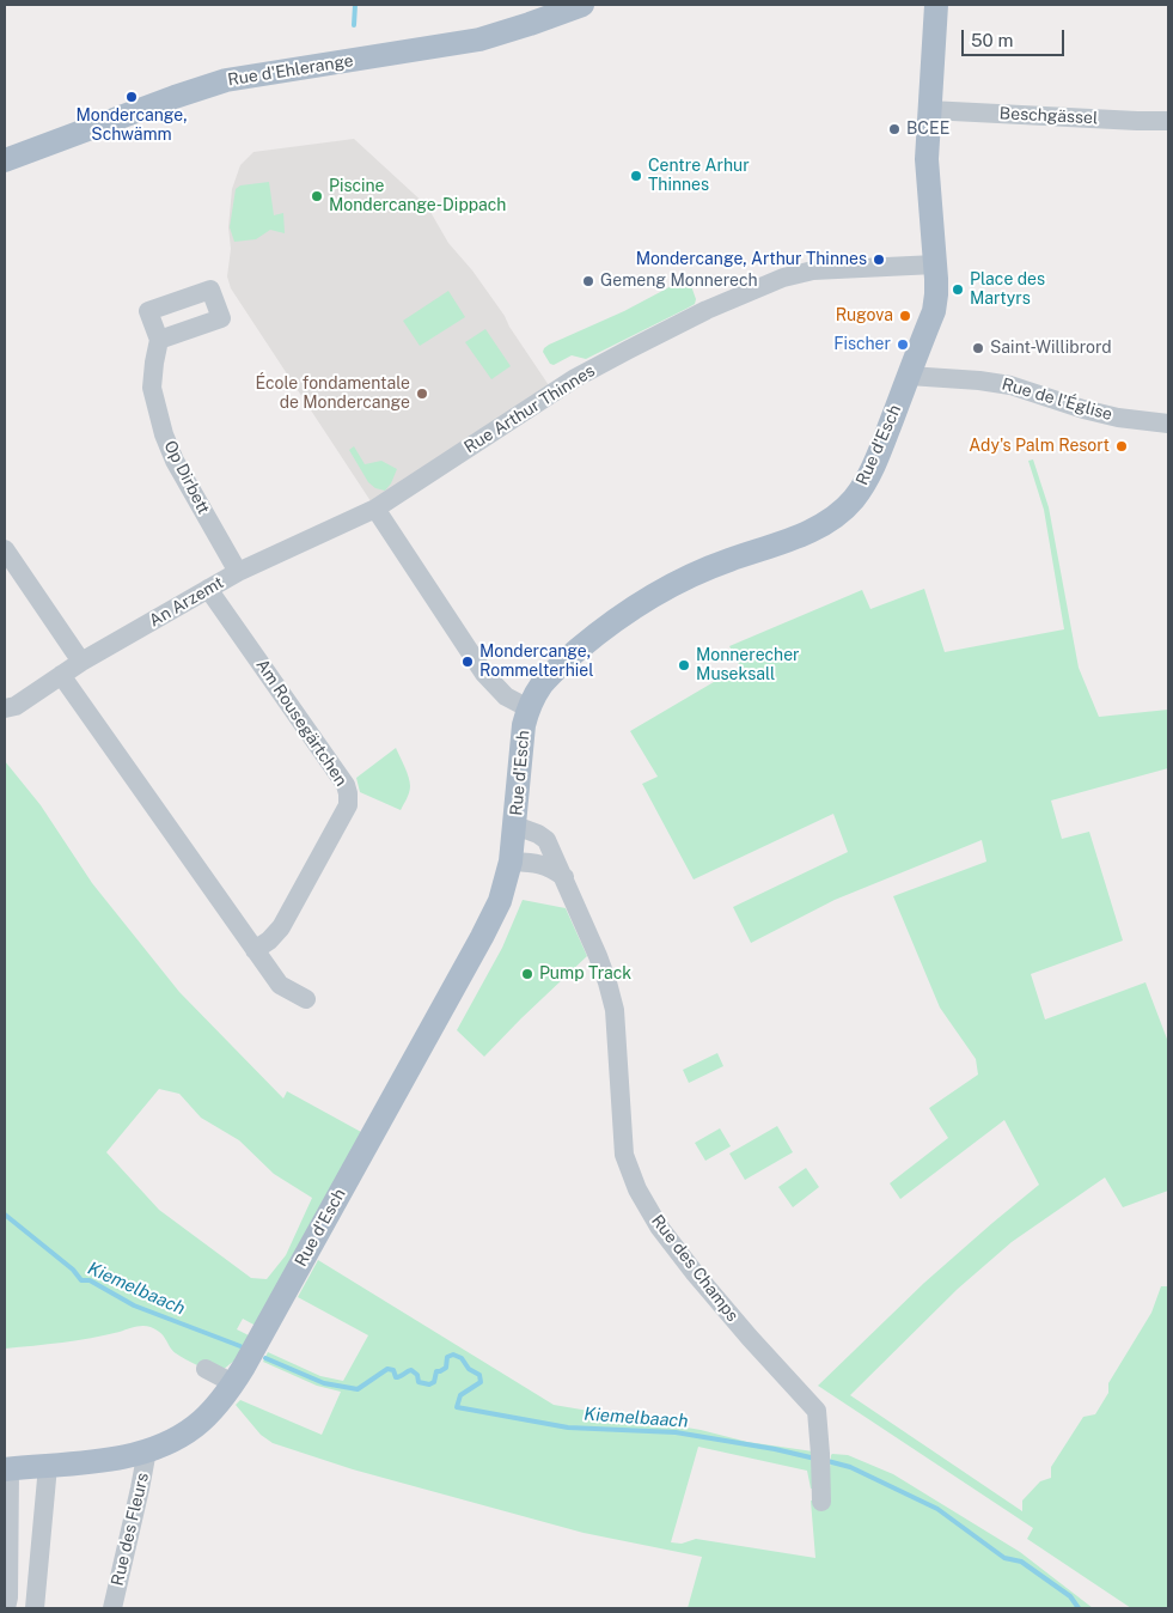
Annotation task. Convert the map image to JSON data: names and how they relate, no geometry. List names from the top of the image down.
{
  "streets": {
    "main road": ["Rue d'Ehlerange", "Rue d'Esch"],
    "street": [
      "Beschgässel",
      "Rue de l'Église",
      "Rue Arthur Thinnes",
      "Op Dirbett",
      "An Arzemt",
      "Am Rousegärtchen",
      "Rue des Champs",
      "Rue des Fleurs"
    ]
  },
  "crossings": [
    ["Beschgässel", "Rue d'Esch"],
    ["Rue de l'Église", "Rue d'Esch"],
    ["Rue Arthur Thinnes", "Rue d'Esch"],
    ["Rue Arthur Thinnes", "An Arzemt"],
    ["Rue d'Esch", "Rue des Champs"],
    ["Rue d'Esch", "Rue des Fleurs"],
    ["Op Dirbett", "An Arzemt"],
    ["An Arzemt", "Am Rousegärtchen"]
  ],
  "water": ["Kiemelbaach"],
  "places": [
    "Mondercange, Schwämm",
    "BCEE",
    "Centre Arhur Thinnes",
    "Piscine Mondercange-Dippach",
    "Mondercange, Arthur Thinnes",
    "Gemeng Monnerech",
    "Place des Martyrs",
    "Rugova",
    "Fischer",
    "Saint-Willibrord",
    "École fondamentale de Mondercange",
    "Ady's Palm Resort",
    "Mondercange, Rommelterhiel",
    "Monnerecher Museksall",
    "Pump Track"
  ],
  "scale_bar": "50 m"
}
